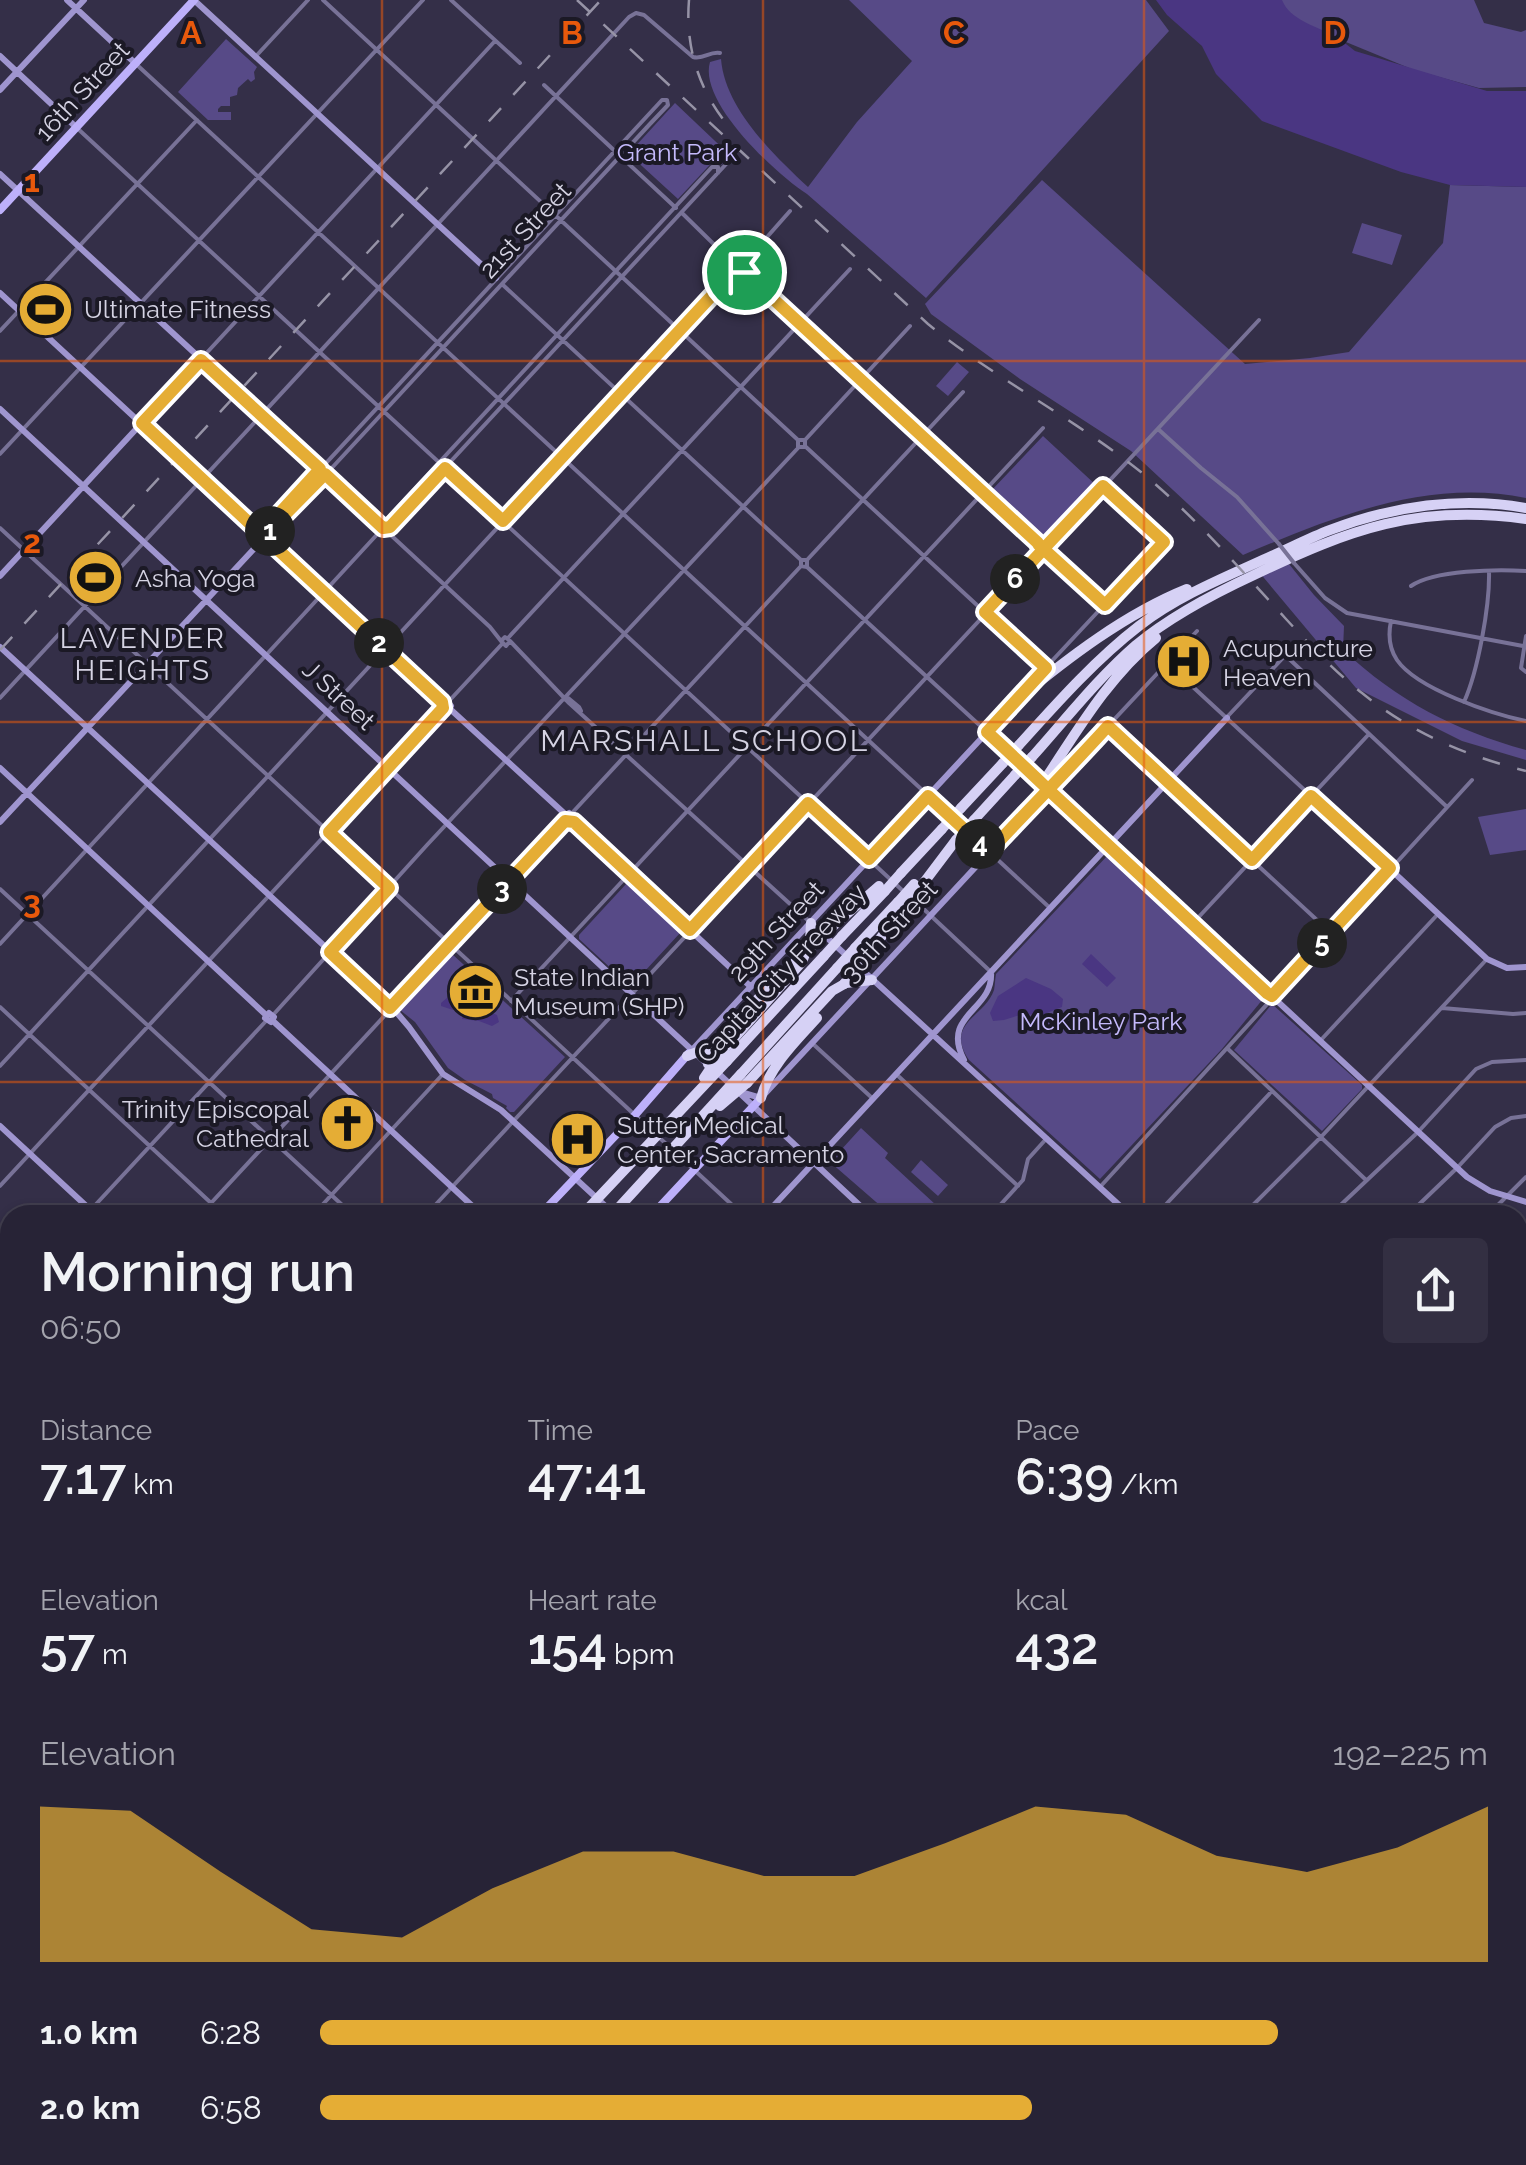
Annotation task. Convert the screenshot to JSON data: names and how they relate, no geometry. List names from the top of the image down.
{
  "streets": {
    "highway": ["Capital City Freeway"],
    "main road": [
      "16th Street",
      "21st Street",
      "J Street",
      "29th Street",
      "30th Street"
    ]
  },
  "crossings": [
    ["21st Street", "J Street"],
    ["J Street", "29th Street"],
    ["J Street", "30th Street"]
  ],
  "districts": ["LAVENDER HEIGHTS", "MARSHALL SCHOOL"],
  "parks": ["Grant Park", "McKinley Park"],
  "places": {
    "sports": ["Ultimate Fitness", "Asha Yoga"],
    "hospital": ["Acupuncture Heaven", "Sutter Medical Center, Sacramento"],
    "museum": ["State Indian Museum (SHP)"],
    "church": ["Trinity Episcopal Cathedral"]
  },
  "page": {
    "pins": [
      "1",
      "6",
      "2",
      "4",
      "3",
      "5"
    ],
    "heading": ["Morning run", "06:50"],
    "stats": [
      ["Distance", "7.17 km"],
      ["Time", "47:41"],
      ["Pace", "6:39 /km"],
      ["Elevation", "57 m"],
      ["Heart rate", "154 bpm"],
      ["kcal", "432"]
    ],
    "chart": ["Elevation", "192–225 m"],
    "list": [
      {
        "name": "1.0 km",
        "note": "6:28"
      },
      {
        "name": "2.0 km",
        "note": "6:58"
      }
    ]
  },
  "grid": {
    "columns": [
      "A",
      "B",
      "C",
      "D"
    ],
    "rows": ["1", "2", "3"]
  }
}
